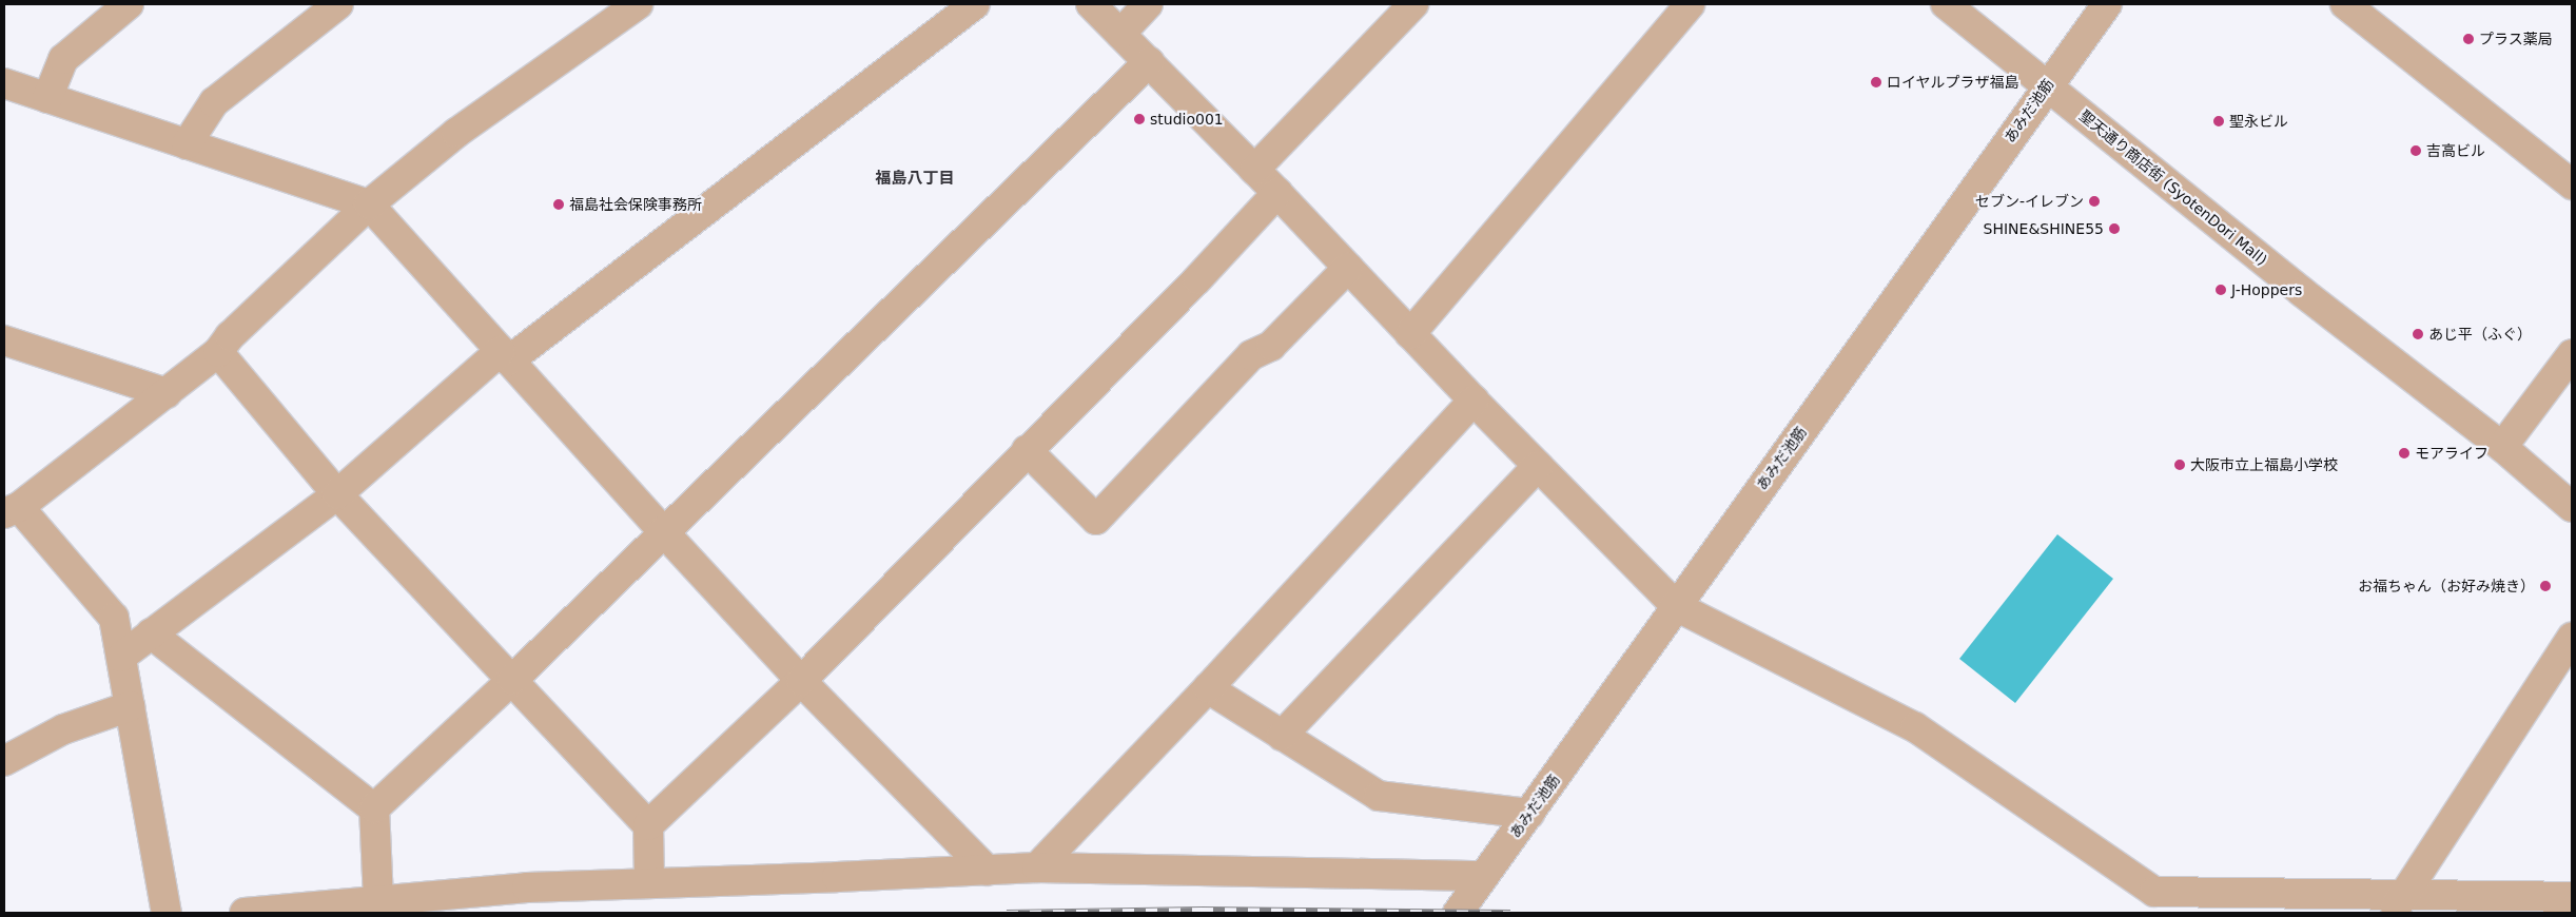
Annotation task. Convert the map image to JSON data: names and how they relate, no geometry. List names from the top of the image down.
{
  "streets": {
    "street": ["あみだ池筋", "聖天通り商店街 (SyotenDori Mall)"]
  },
  "crossings": [
    ["あみだ池筋", "聖天通り商店街 (SyotenDori Mall)"]
  ],
  "districts": ["福島八丁目"],
  "places": [
    "プラス薬局",
    "ロイヤルプラザ福島",
    "studio001",
    "聖永ビル",
    "吉高ビル",
    "セブン-イレブン",
    "福島社会保険事務所",
    "SHINE&SHINE55",
    "J-Hoppers",
    "あじ平（ふぐ）",
    "モアライフ",
    "大阪市立上福島小学校",
    "お福ちゃん（お好み焼き）"
  ]
}
